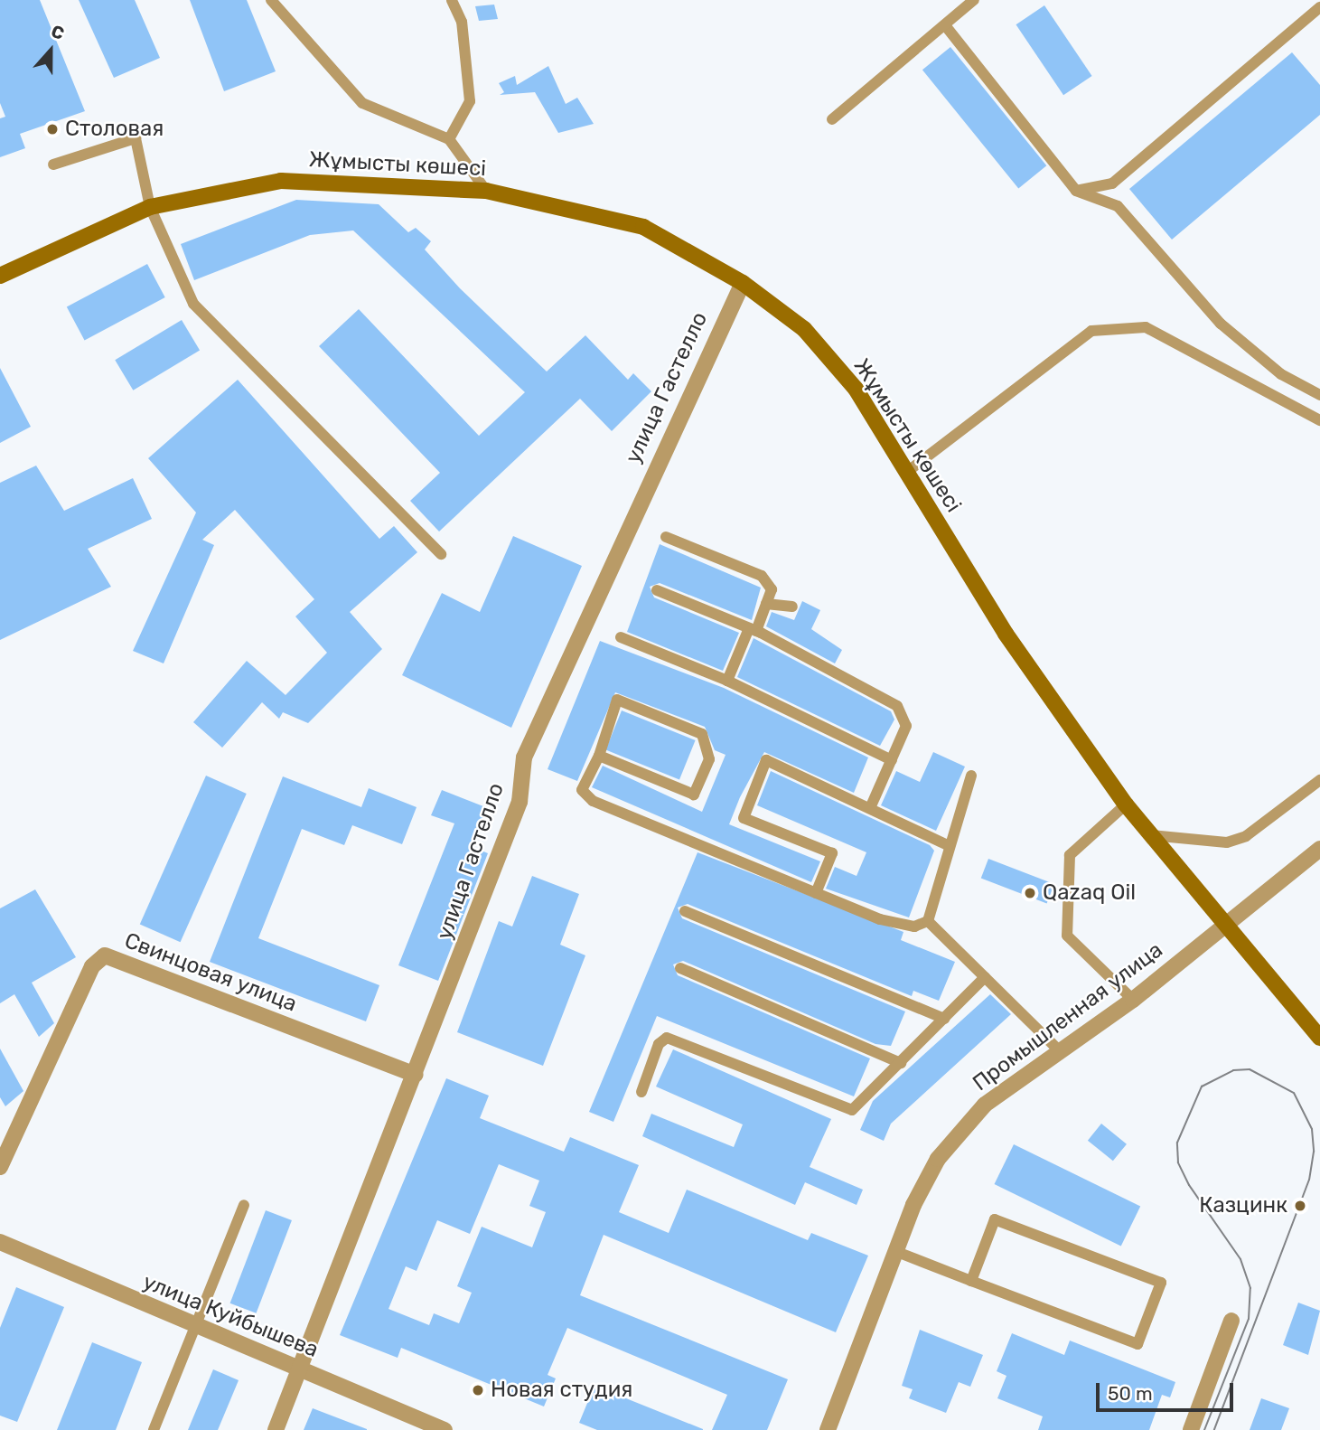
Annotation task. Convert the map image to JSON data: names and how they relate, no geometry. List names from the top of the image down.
{
  "streets": {
    "main road": ["Жұмысты көшесі"],
    "street": [
      "улица Гастелло",
      "Свинцовая улица",
      "Промышленная улица",
      "улица Куйбышева"
    ]
  },
  "crossings": [
    ["Жұмысты көшесі", "улица Гастелло"],
    ["Жұмысты көшесі", "Промышленная улица"],
    ["улица Гастелло", "Свинцовая улица"],
    ["улица Гастелло", "улица Куйбышева"]
  ],
  "places": [
    "Столовая",
    "Qazaq Oil",
    "Казцинк",
    "Новая студия"
  ],
  "scale_bar": "50 m",
  "north": "top"
}
